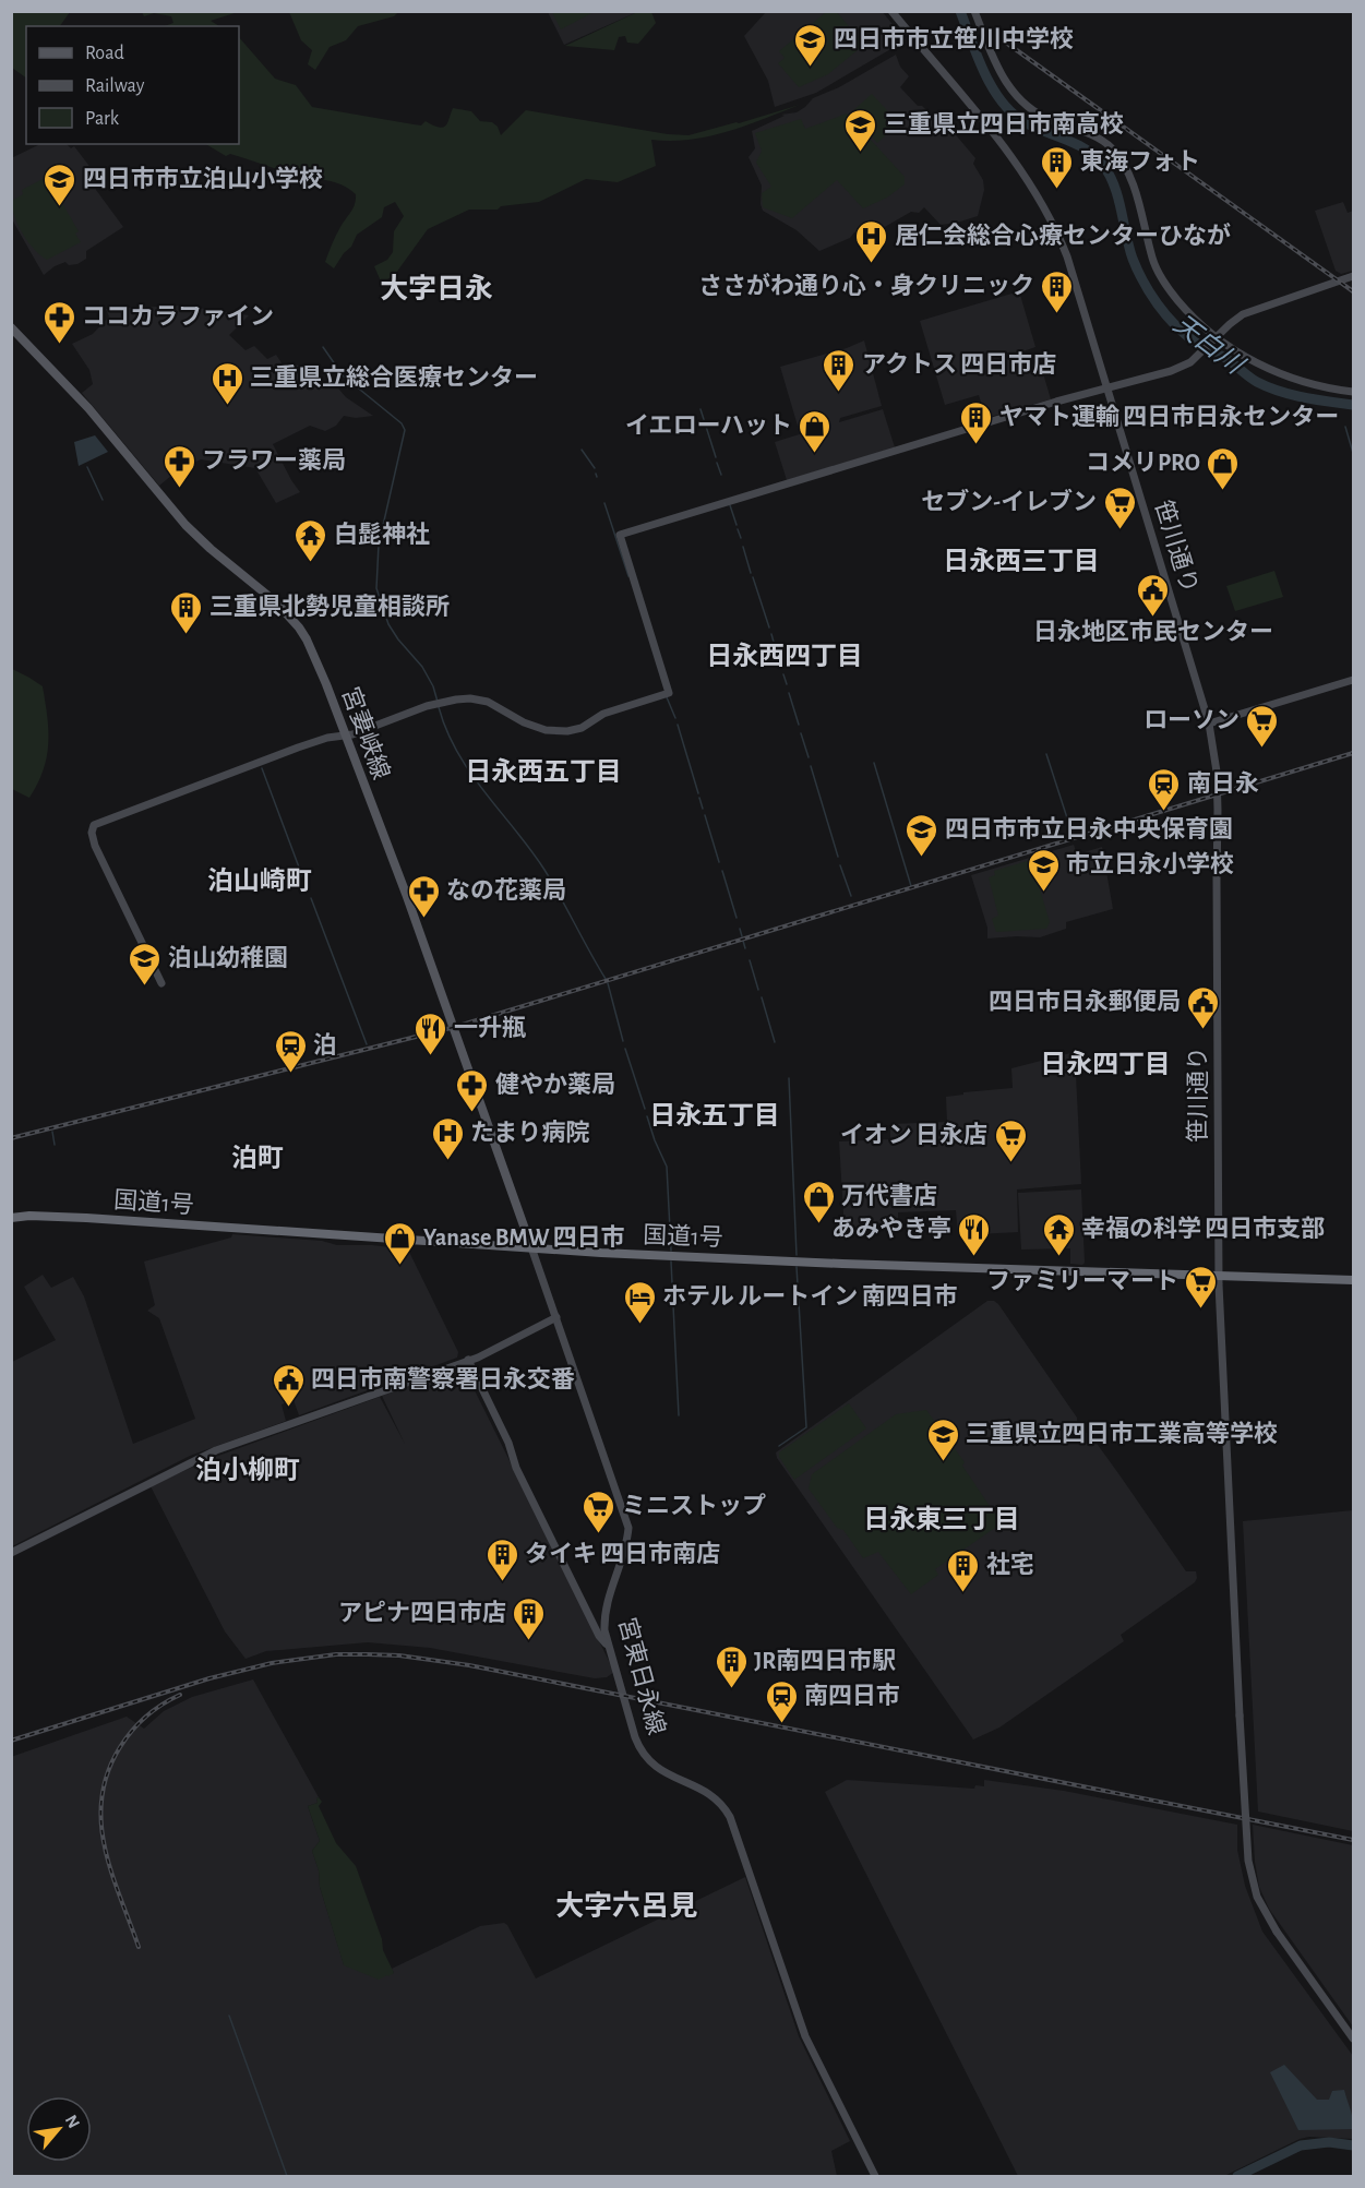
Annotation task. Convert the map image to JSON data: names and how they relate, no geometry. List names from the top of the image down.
{
  "streets": {
    "highway": ["国道1号"],
    "main road": ["宮妻峡線"],
    "street": ["笹川通り", "宮東日永線"]
  },
  "crossings": [
    ["笹川通り", "国道1号"],
    ["宮妻峡線", "国道1号"],
    ["宮妻峡線", "宮東日永線"],
    ["国道1号", "宮東日永線"]
  ],
  "districts": [
    "大字日永",
    "日永西三丁目",
    "日永西四丁目",
    "日永西五丁目",
    "泊山崎町",
    "日永四丁目",
    "日永五丁目",
    "泊町",
    "泊小柳町",
    "日永東三丁目",
    "大字六呂見"
  ],
  "water": ["天白川"],
  "places": {
    "school or university": [
      "四日市市立笹川中学校",
      "三重県立四日市南高校",
      "四日市市立泊山小学校",
      "四日市市立日永中央保育園",
      "市立日永小学校",
      "泊山幼稚園",
      "三重県立四日市工業高等学校"
    ],
    "building": [
      "東海フォト",
      "ささがわ通り心・身クリニック",
      "アクトス 四日市店",
      "ヤマト運輸 四日市日永センター",
      "三重県北勢児童相談所",
      "タイキ 四日市南店",
      "社宅",
      "アピナ四日市店",
      "JR南四日市駅"
    ],
    "hospital": ["居仁会総合心療センターひなが", "三重県立総合医療センター", "たまり病院"],
    "pharmacy": [
      "ココカラファイン",
      "フラワー薬局",
      "なの花薬局",
      "健やか薬局"
    ],
    "shop": [
      "イエローハット",
      "コメリPRO",
      "万代書店",
      "Yanase BMW 四日市"
    ],
    "supermarket": [
      "セブン-イレブン",
      "ローソン",
      "イオン 日永店",
      "ファミリーマート",
      "ミニストップ"
    ],
    "temple": ["白髭神社", "幸福の科学 四日市支部"],
    "public building": ["日永地区市民センター", "四日市日永郵便局", "四日市南警察署日永交番"],
    "station": ["南日永", "泊", "南四日市"],
    "restaurant": ["一升瓶", "あみやき亭"],
    "hotel": ["ホテル ルートイン 南四日市"]
  },
  "legend": ["Road", "Railway", "Park"],
  "north": "top right"
}
